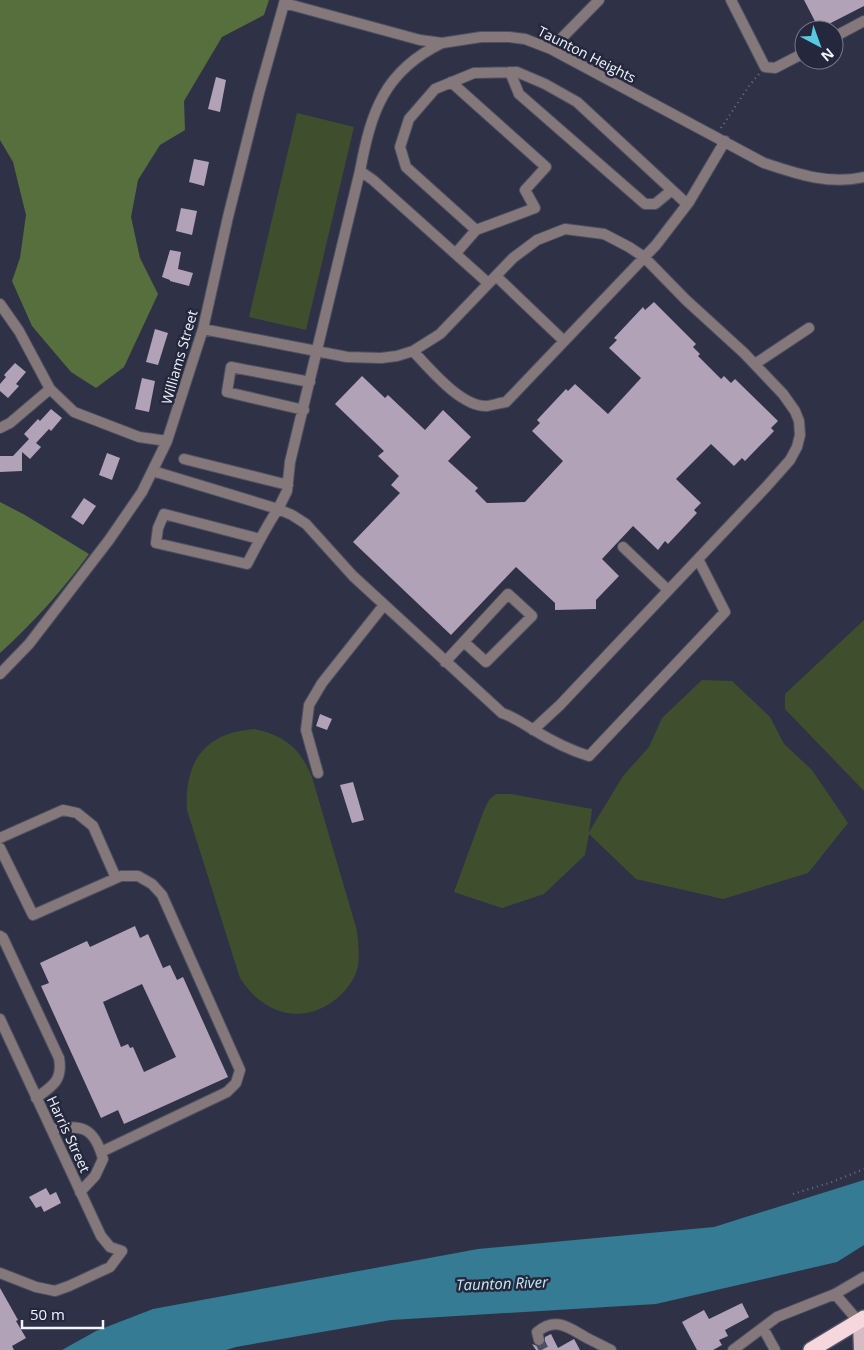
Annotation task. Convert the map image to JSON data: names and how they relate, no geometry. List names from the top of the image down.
{
  "streets": {
    "street": ["Taunton Heights", "Williams Street", "Harris Street"]
  },
  "crossings": [
    ["Taunton Heights", "Williams Street"]
  ],
  "water": ["Taunton River"],
  "scale_bar": "50 m",
  "north": "bottom right"
}
